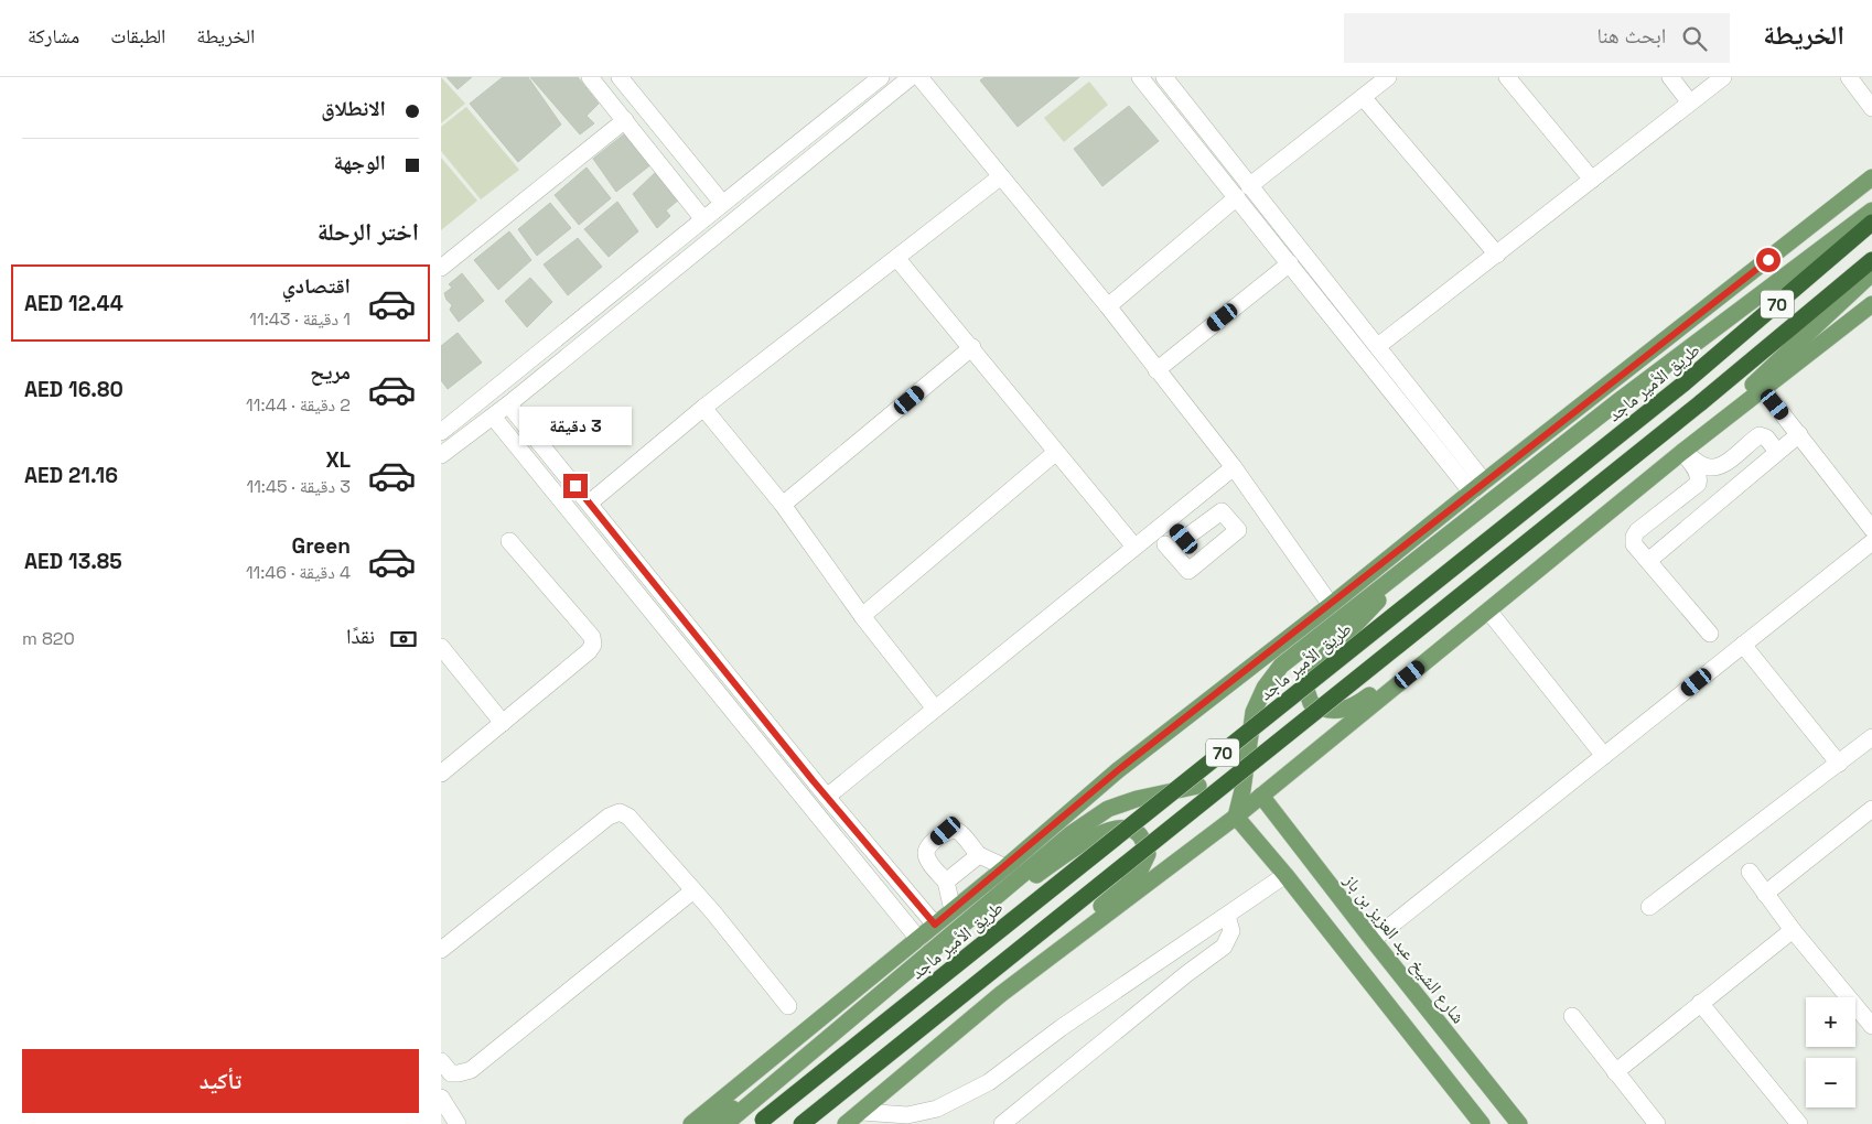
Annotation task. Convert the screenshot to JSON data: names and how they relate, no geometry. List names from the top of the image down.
{
  "streets": {
    "highway": ["70", "طريق الأمير ماجد"],
    "main road": ["شارع الشيخ عبد العزيز بن باز"]
  },
  "page": {
    "header": "الخريطة",
    "search": "ابحث هنا",
    "nav": ["الخريطة", "الطبقات", "مشاركة"],
    "banner": ["الانطلاق", "الوجهة"],
    "heading": "اختر الرحلة",
    "list": [
      {
        "name": "اقتصادي",
        "note": "1 دقيقة · 11:43",
        "value": "AED 12.44"
      },
      {
        "name": "مريح",
        "note": "2 دقيقة · 11:44",
        "value": "AED 16.80"
      },
      {
        "name": "XL",
        "note": "3 دقيقة · 11:45",
        "value": "AED 21.16"
      },
      {
        "name": "Green",
        "note": "4 دقيقة · 11:46",
        "value": "AED 13.85"
      }
    ],
    "bubble": "3 دقيقة",
    "pay": ["نقدًا", "820 m"],
    "map_buttons": ["+", "−"],
    "buttons": "تأكيد"
  }
}
